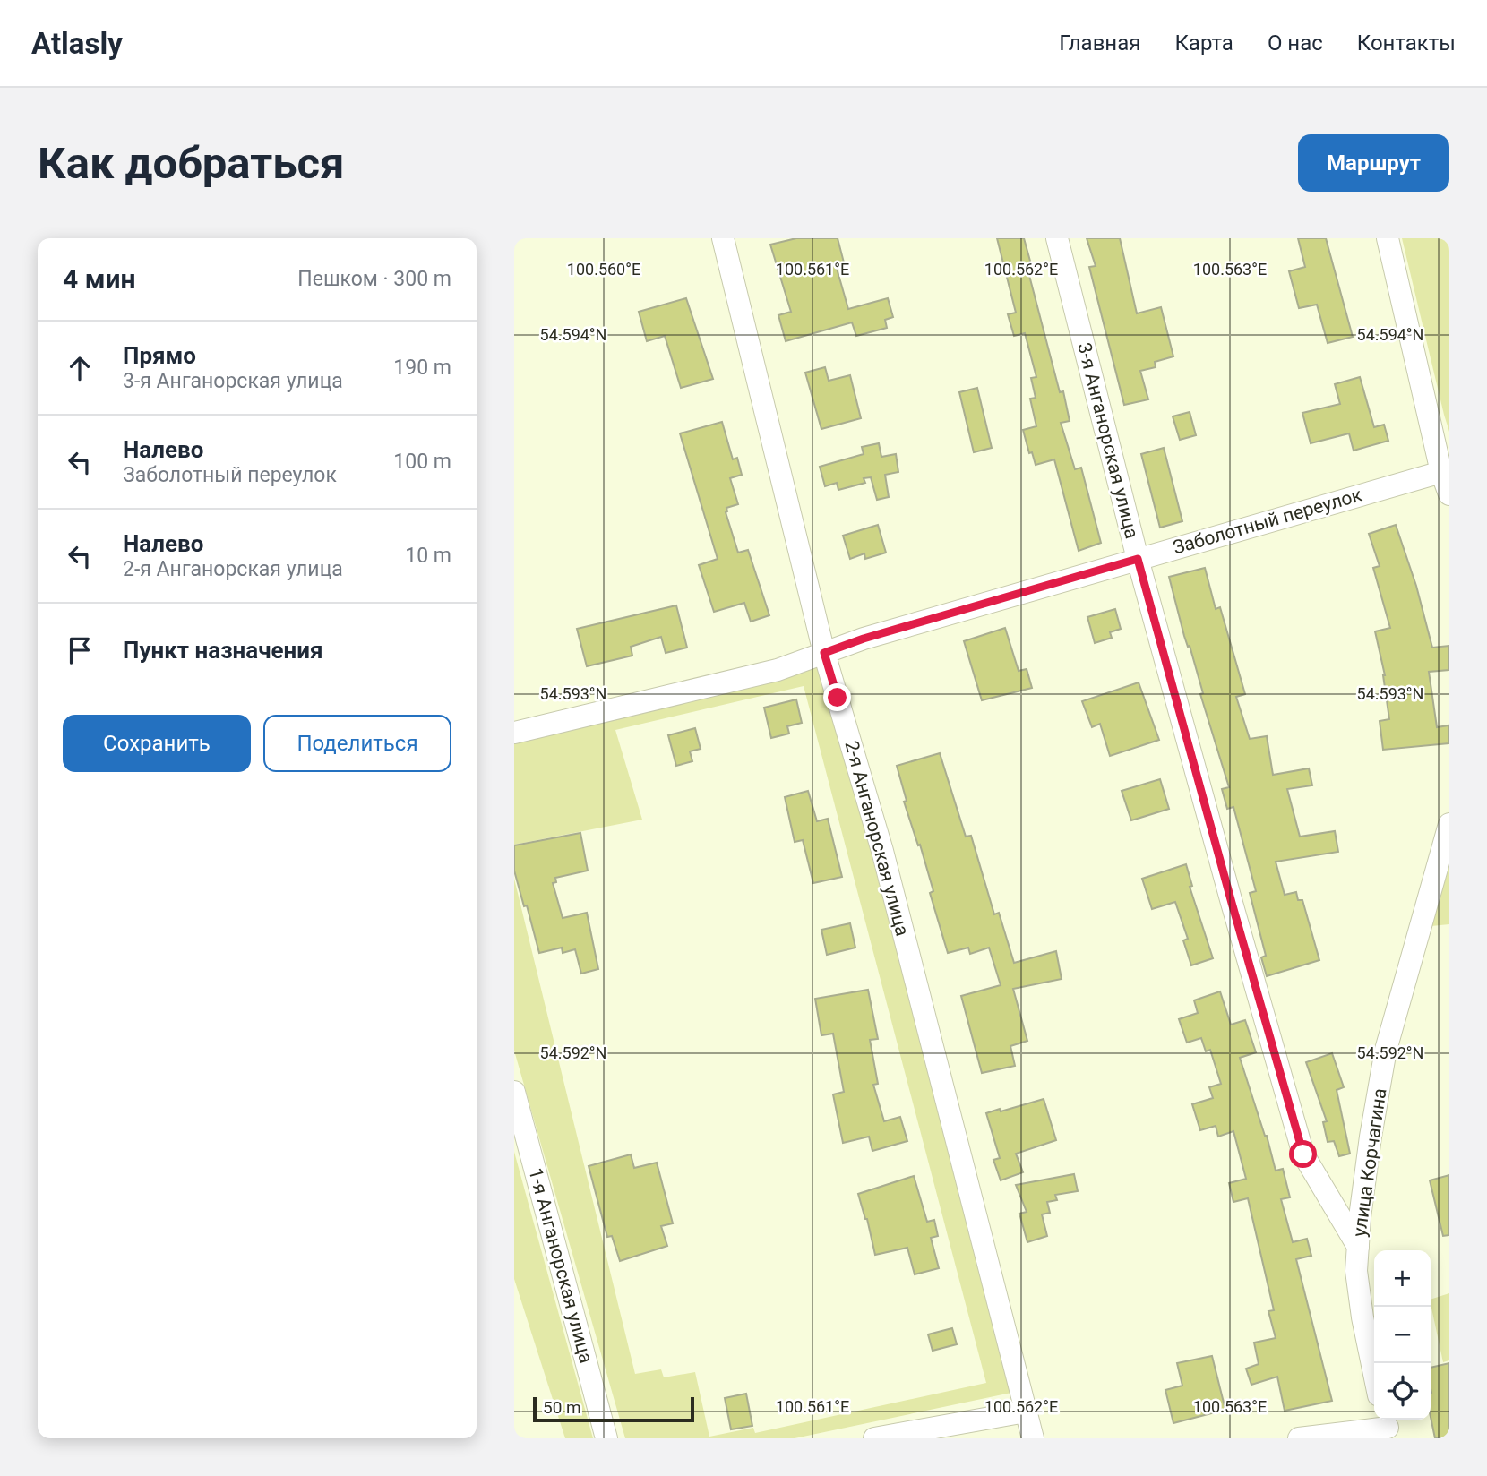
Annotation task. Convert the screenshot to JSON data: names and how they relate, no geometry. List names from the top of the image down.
{
  "streets": {
    "street": [
      "3-я Анганорская улица",
      "Заболотный переулок",
      "2-я Анганорская улица",
      "улица Корчагина",
      "1-я Анганорская улица"
    ]
  },
  "crossings": [
    ["3-я Анганорская улица", "Заболотный переулок"],
    ["3-я Анганорская улица", "улица Корчагина"],
    ["Заболотный переулок", "2-я Анганорская улица"]
  ],
  "scale_bar": "50 m",
  "page": {
    "header": "Atlasly",
    "nav": [
      "Главная",
      "Карта",
      "О нас",
      "Контакты"
    ],
    "buttons": [
      "Маршрут",
      ["Сохранить", "Поделиться"]
    ],
    "title": "Как добраться",
    "heading": ["4 мин", "Пешком · 300 m"],
    "list": [
      ["Прямо", "3-я Анганорская улица", "190 m"],
      ["Налево", "Заболотный переулок", "100 m"],
      ["Налево", "2-я Анганорская улица", "10 m"],
      "Пункт назначения"
    ],
    "map_buttons": ["+", "−"],
    "scale": "50 m"
  },
  "coordinates": [
    "100.560°E",
    "100.561°E",
    "100.562°E",
    "100.563°E",
    "54.594°N",
    "54.593°N",
    "54.592°N"
  ]
}
